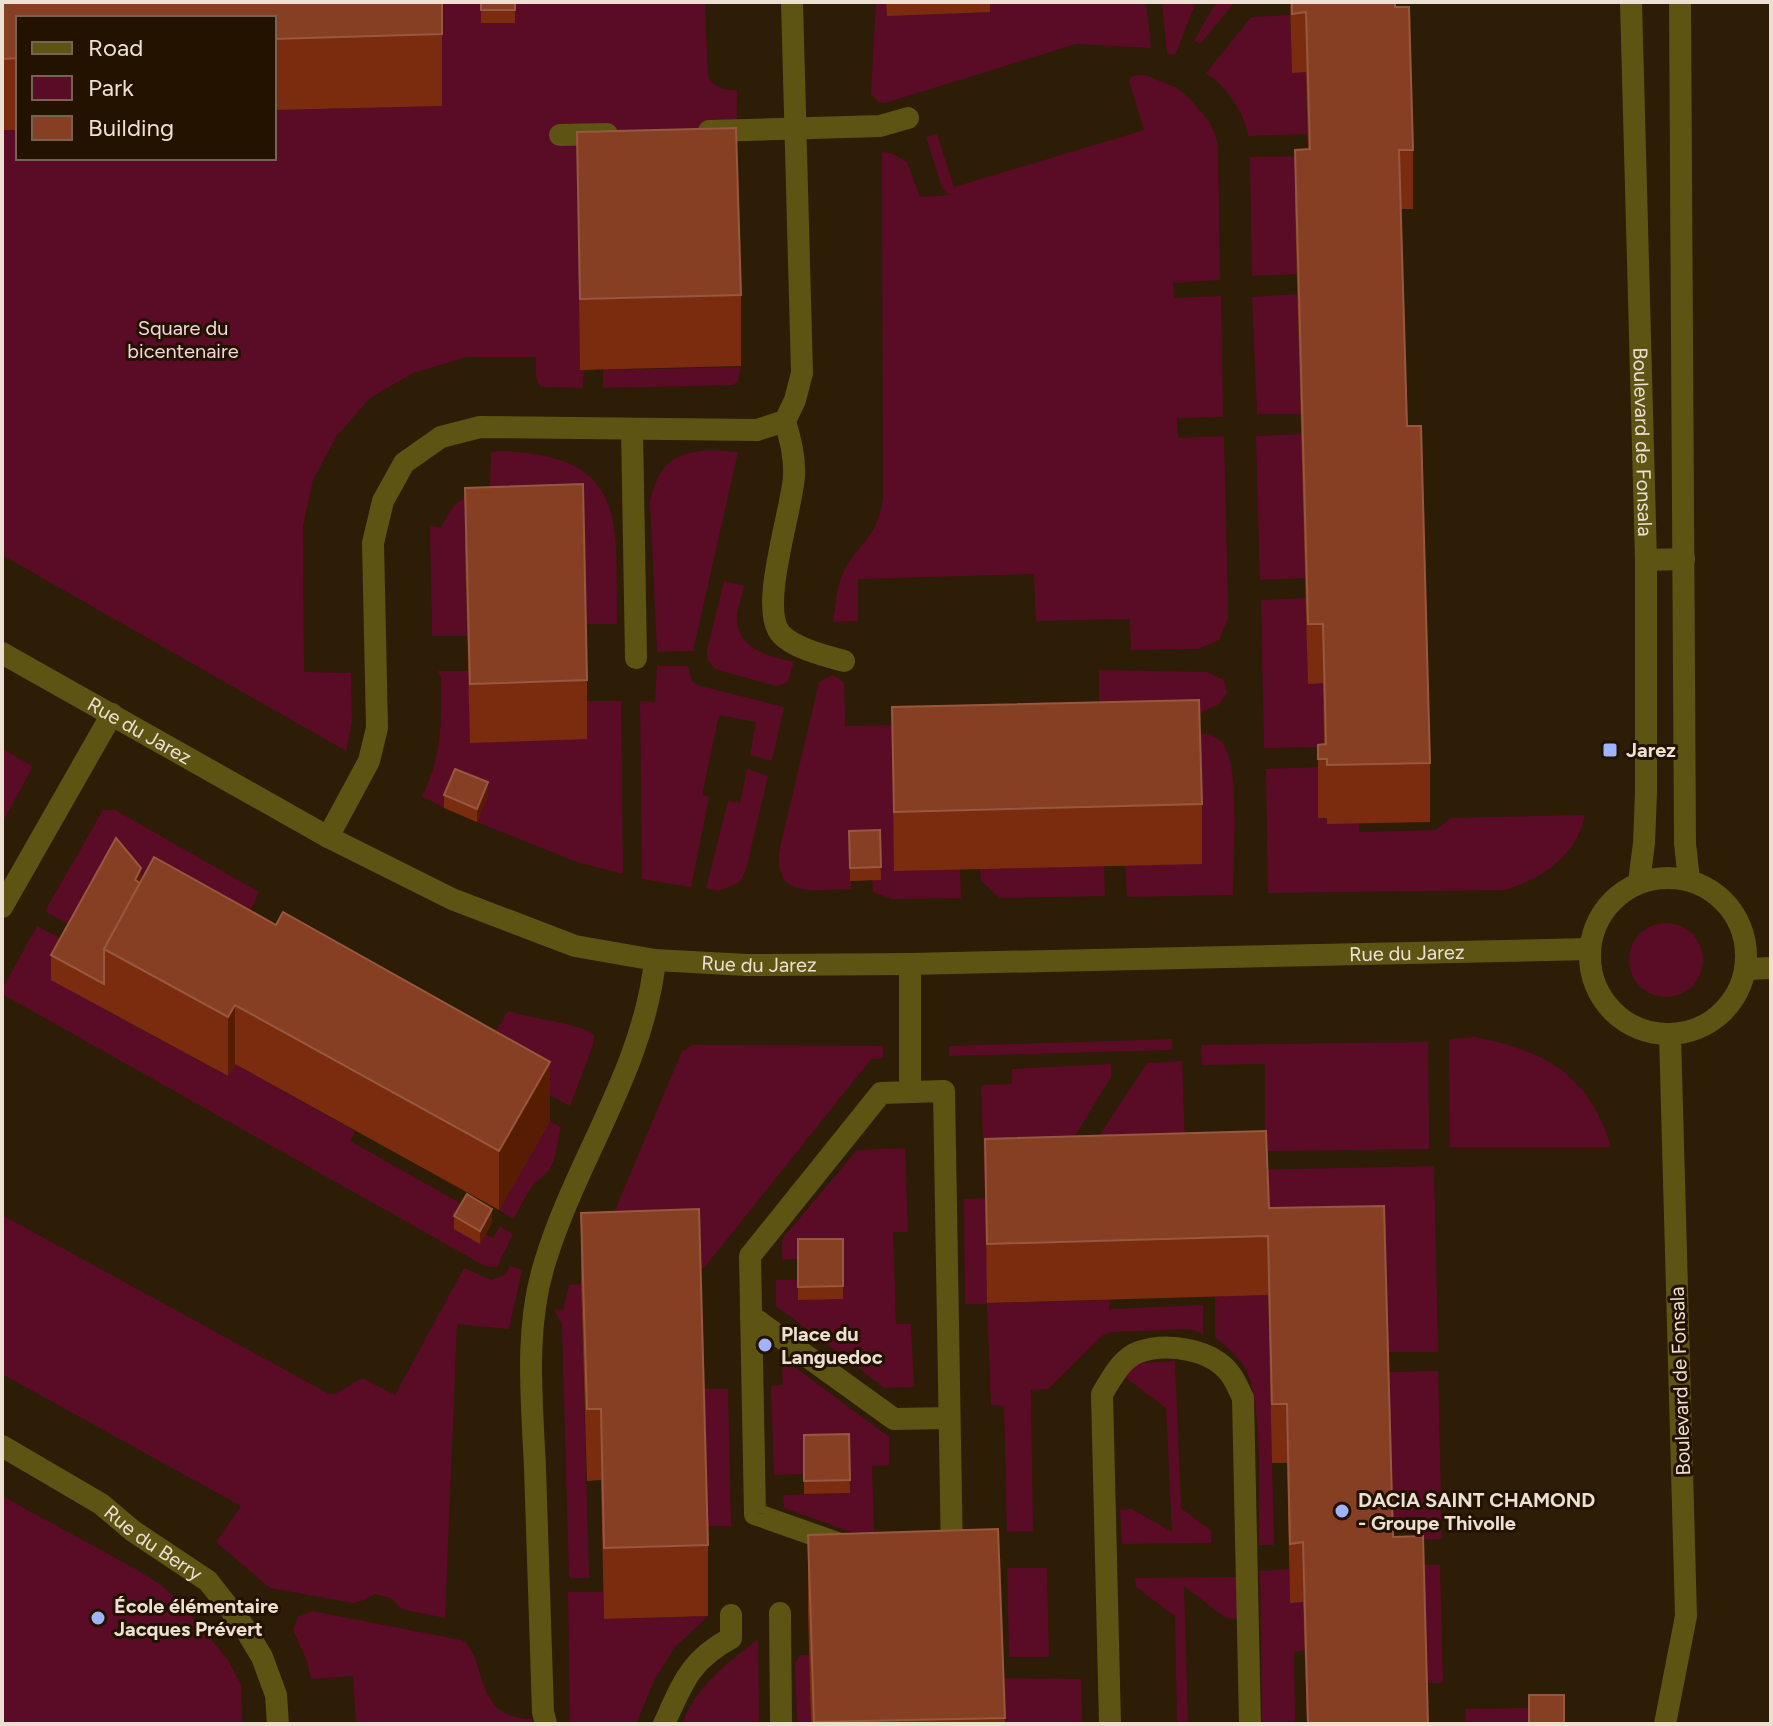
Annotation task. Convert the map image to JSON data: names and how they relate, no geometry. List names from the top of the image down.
{
  "streets": {
    "street": ["Boulevard de Fonsala", "Rue du Jarez", "Rue du Berry"]
  },
  "crossings": [
    ["Boulevard de Fonsala", "Rue du Jarez"]
  ],
  "parks": ["Square du bicentenaire"],
  "places": {
    "transit": ["Jarez"],
    "other": ["Place du Languedoc", "DACIA SAINT CHAMOND - Groupe Thivolle", "École élémentaire Jacques Prévert"]
  },
  "legend": ["Road", "Park", "Building"]
}
